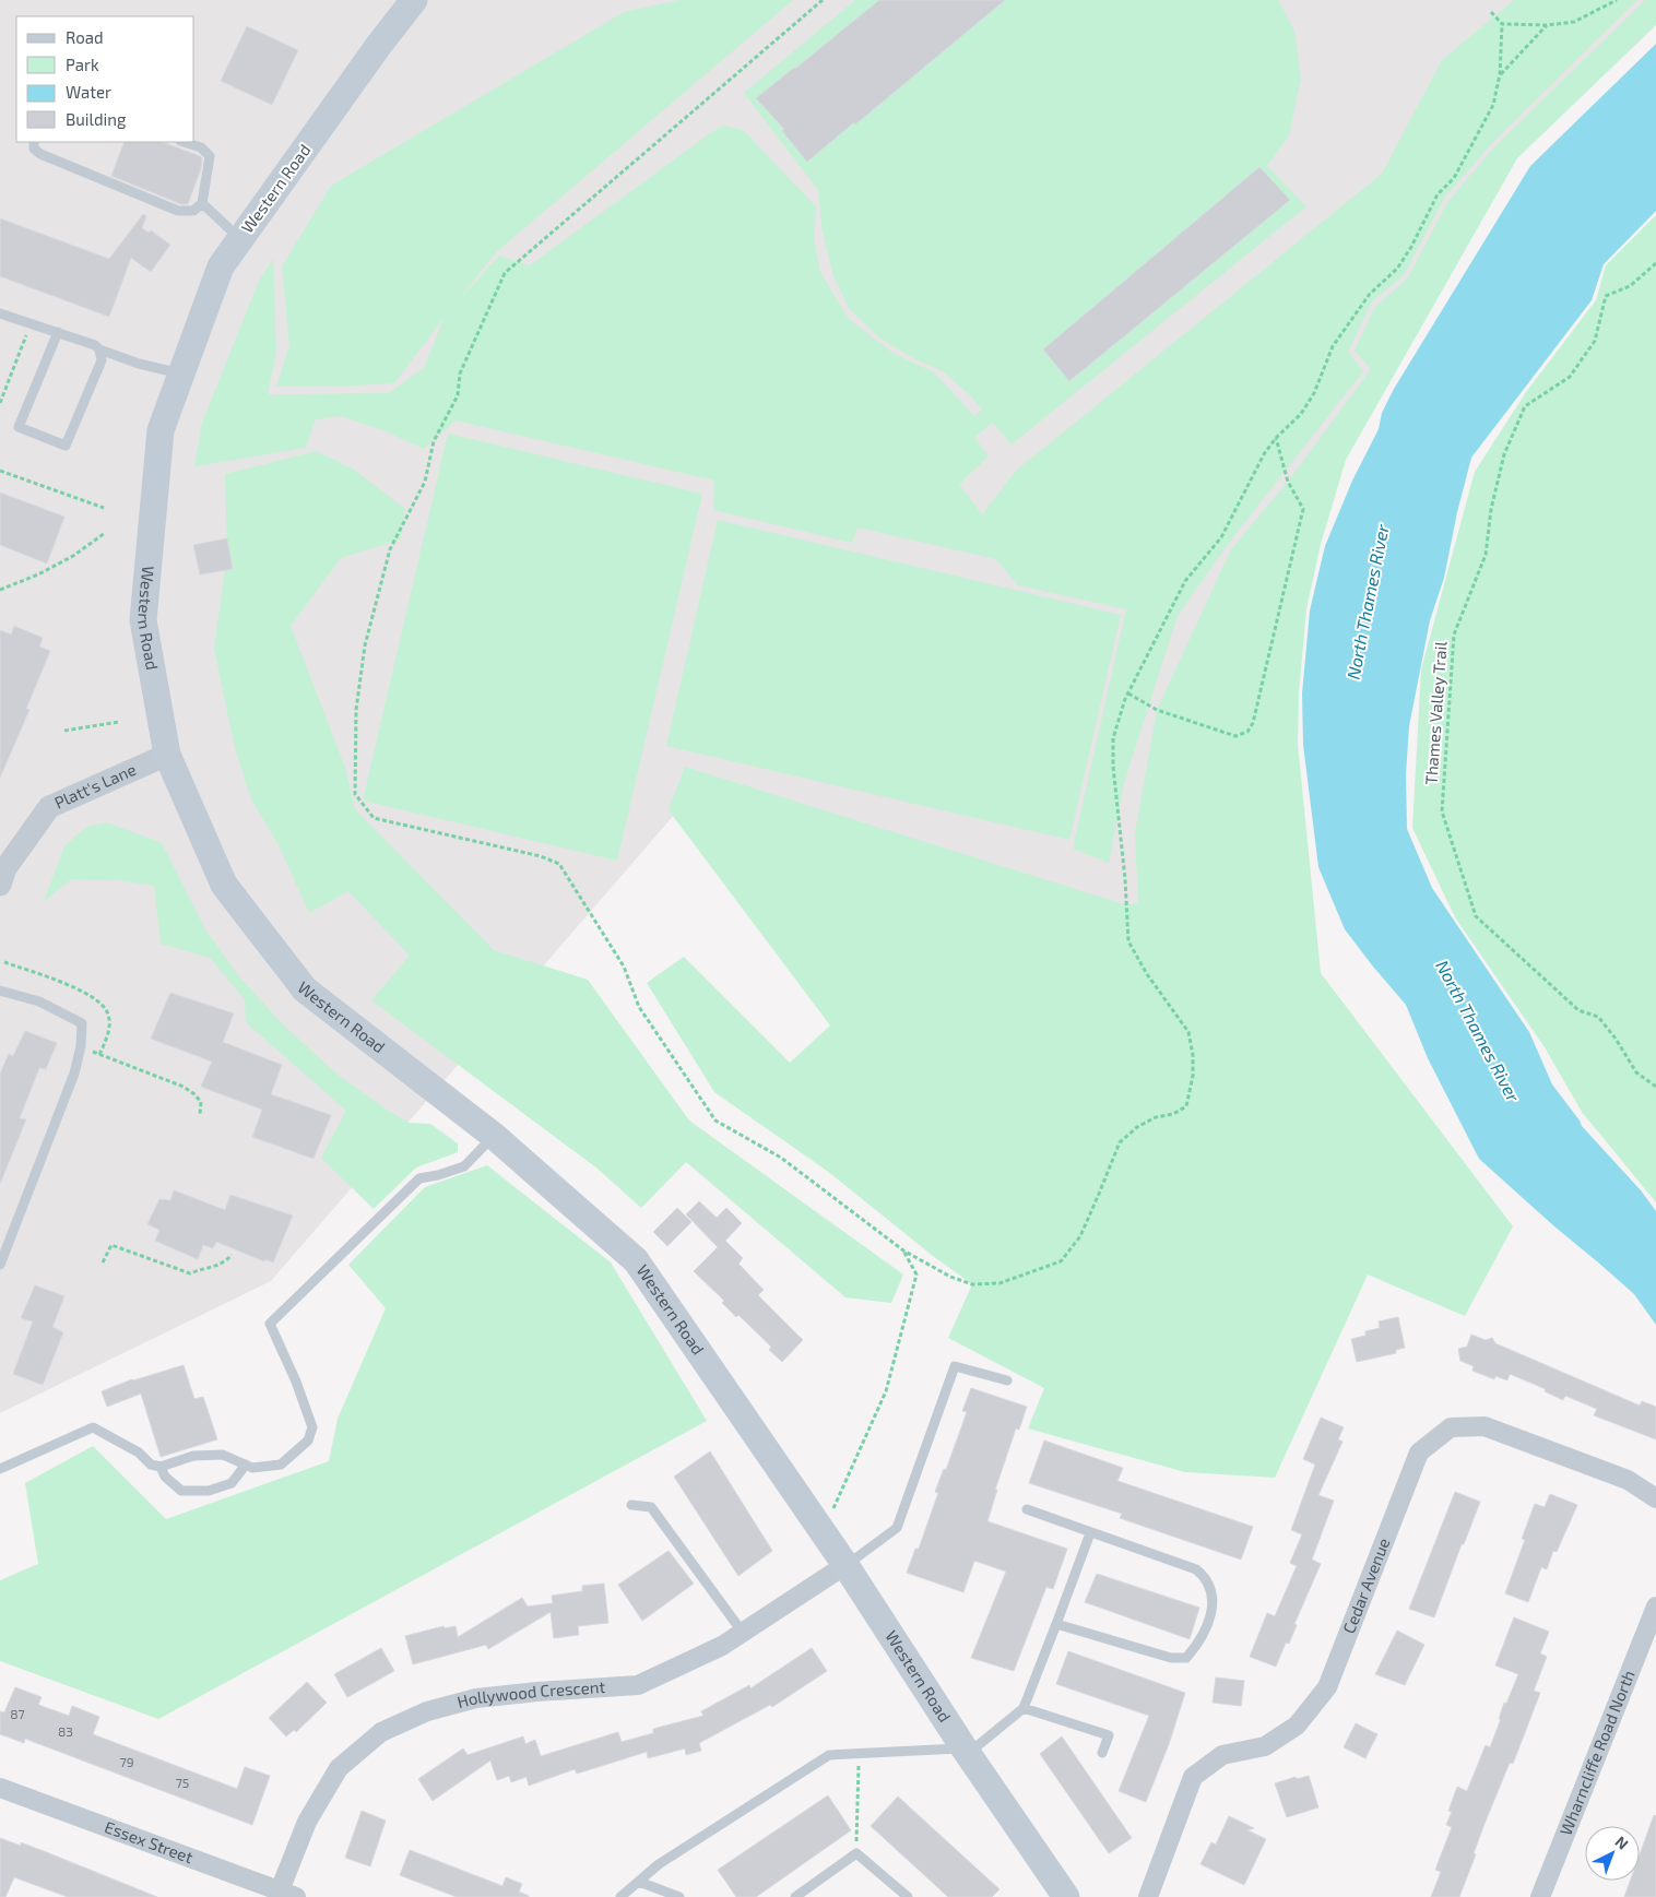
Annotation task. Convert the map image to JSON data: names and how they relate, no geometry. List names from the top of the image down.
{
  "streets": {
    "main road": ["Western Road"],
    "street": [
      "Platt's Lane",
      "Cedar Avenue",
      "Hollywood Crescent",
      "Wharncliffe Road North",
      "Essex Street"
    ],
    "path": ["Thames Valley Trail"]
  },
  "crossings": [
    ["Western Road", "Platt's Lane"],
    ["Western Road", "Hollywood Crescent"],
    ["Hollywood Crescent", "Essex Street"]
  ],
  "water": ["North Thames River"],
  "house_numbers": [
    "87",
    "83",
    "79",
    "75"
  ],
  "legend": [
    "Road",
    "Park",
    "Water",
    "Building"
  ],
  "north": "top right"
}
